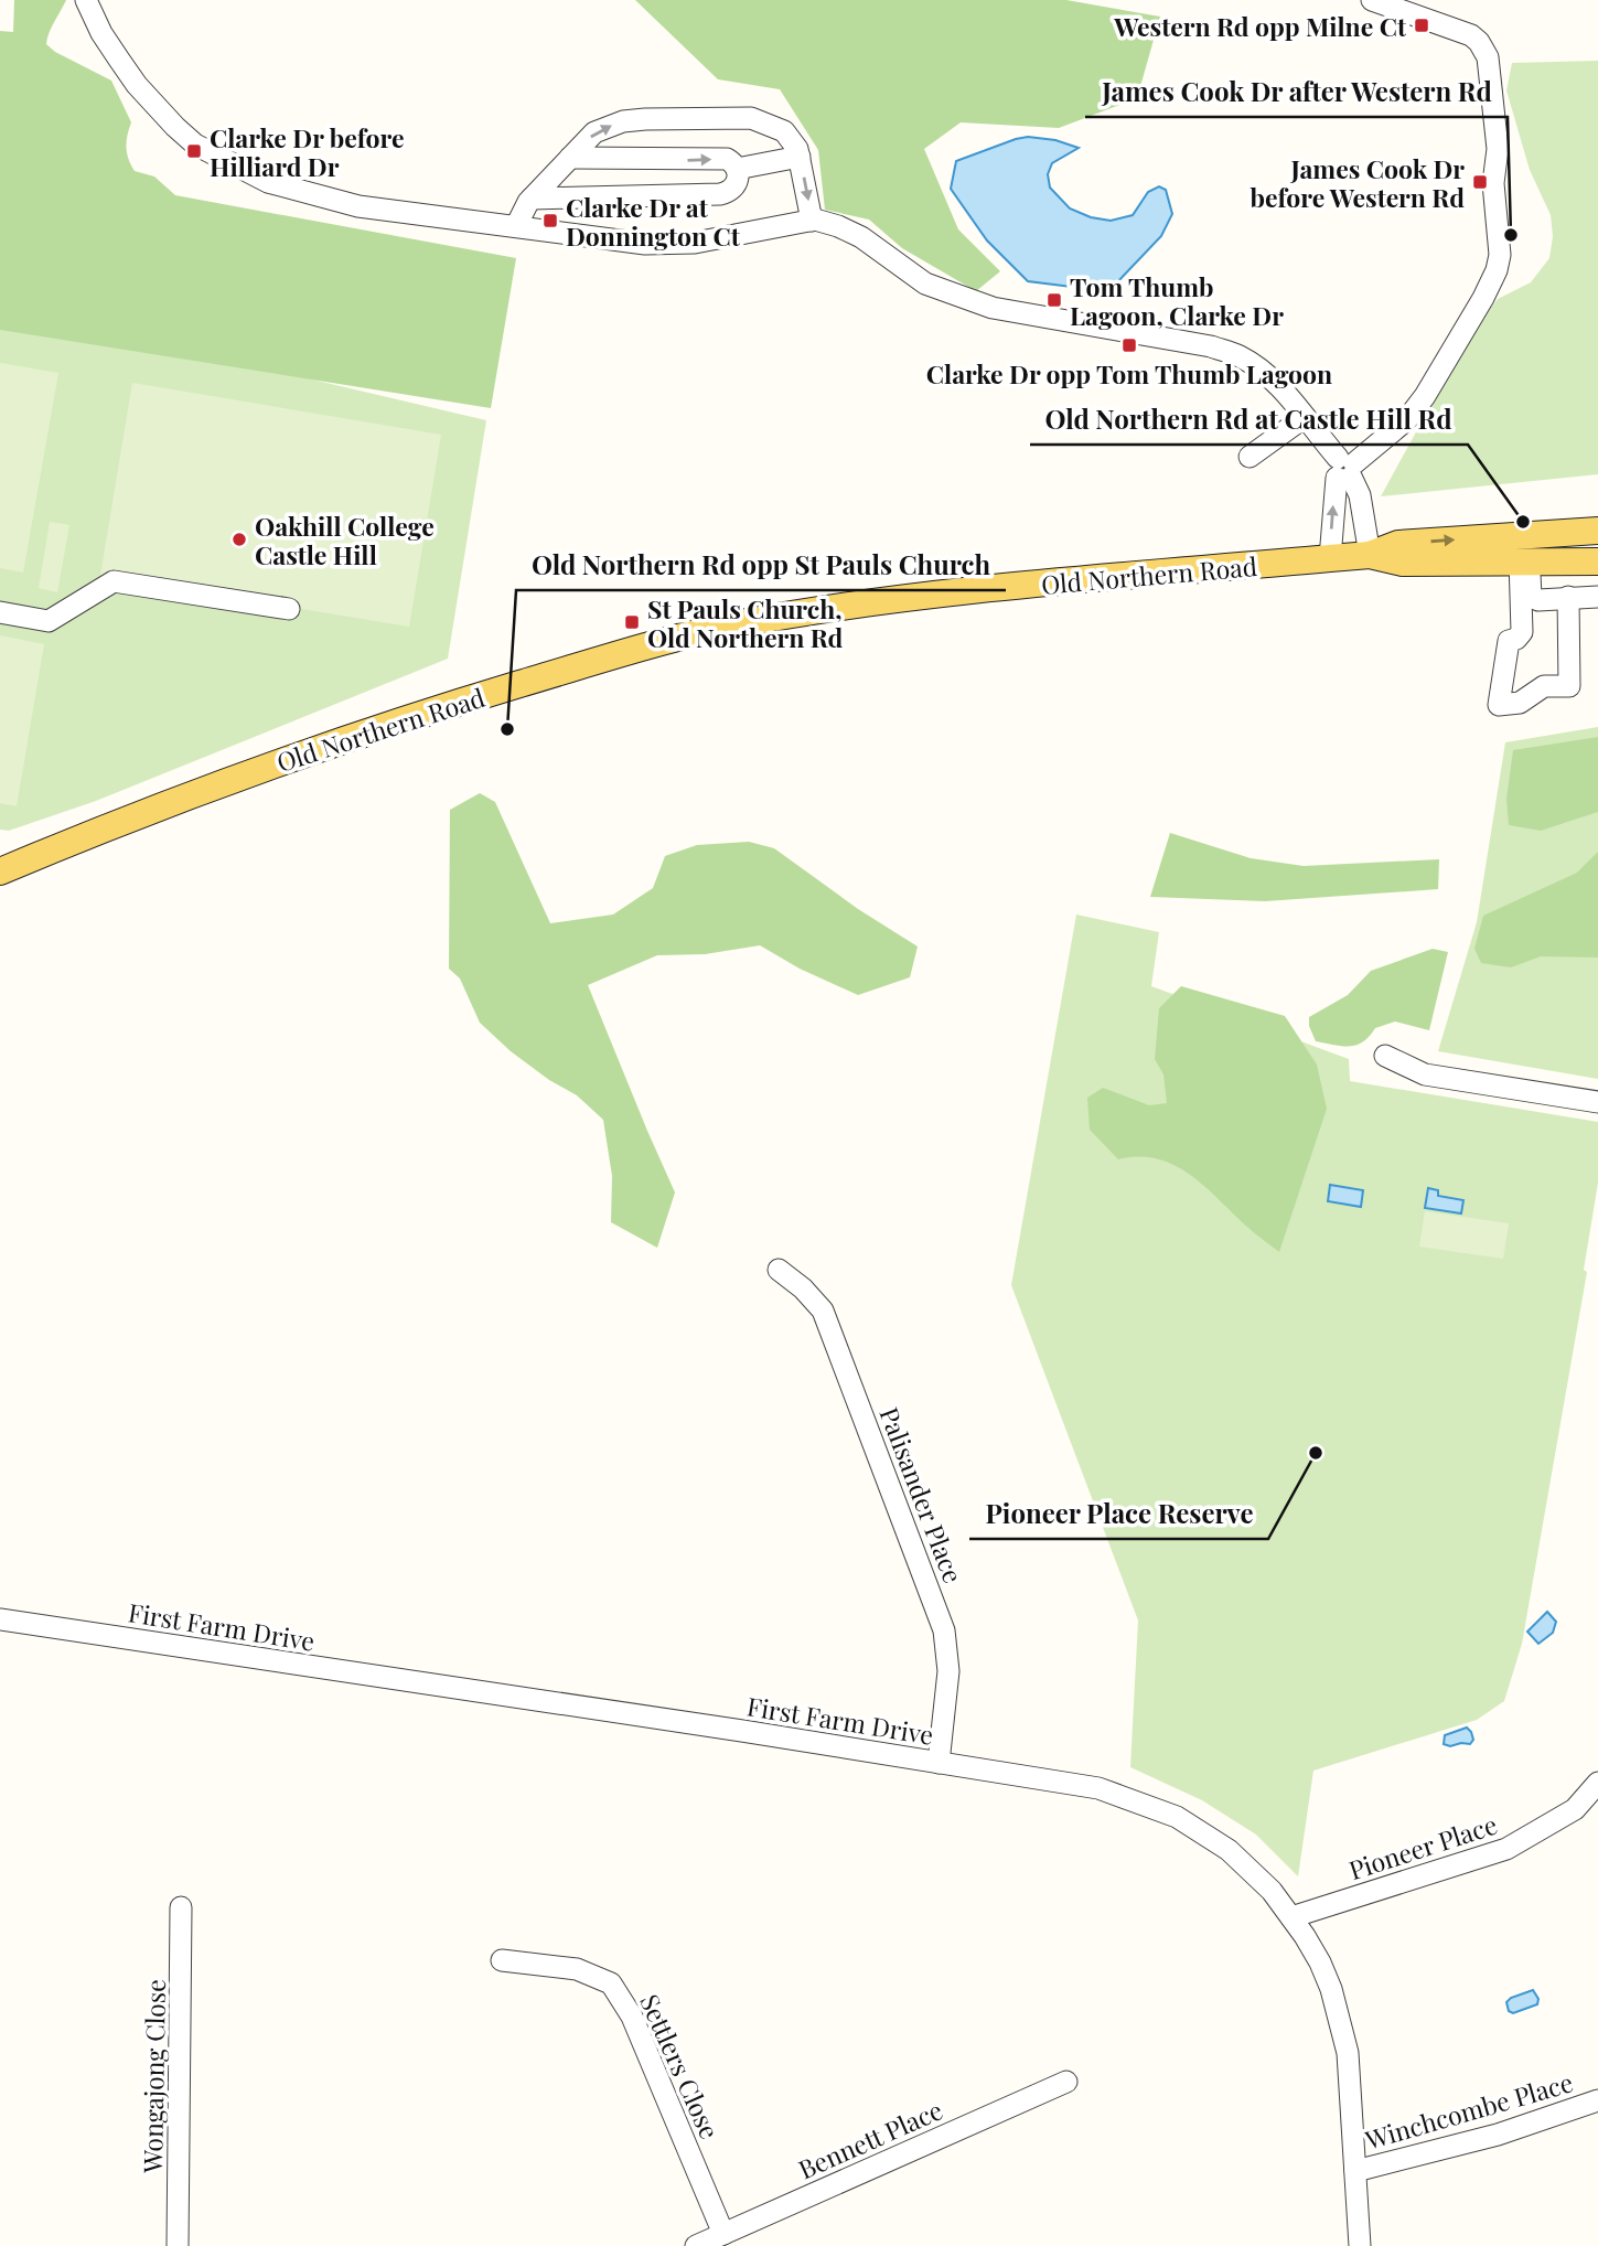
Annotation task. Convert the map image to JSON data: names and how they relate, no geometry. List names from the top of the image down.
{
  "streets": {
    "main road": ["Old Northern Road"],
    "street": [
      "Palisander Place",
      "First Farm Drive",
      "Pioneer Place",
      "Settlers Close",
      "Wongajong Close",
      "Winchcombe Place",
      "Bennett Place"
    ]
  },
  "crossings": [
    ["Palisander Place", "First Farm Drive"],
    ["First Farm Drive", "Pioneer Place"],
    ["First Farm Drive", "Winchcombe Place"],
    ["Settlers Close", "Bennett Place"]
  ],
  "places": {
    "transit": [
      "Western Rd opp Milne Ct",
      "Clarke Dr before Hilliard Dr",
      "James Cook Dr before Western Rd",
      "Clarke Dr at Donnington Ct",
      "Tom Thumb Lagoon, Clarke Dr",
      "Clarke Dr opp Tom Thumb Lagoon",
      "St Pauls Church, Old Northern Rd"
    ],
    "other": [
      "James Cook Dr after Western Rd",
      "Old Northern Rd at Castle Hill Rd",
      "Oakhill College Castle Hill",
      "Old Northern Rd opp St Pauls Church",
      "Pioneer Place Reserve"
    ]
  }
}
